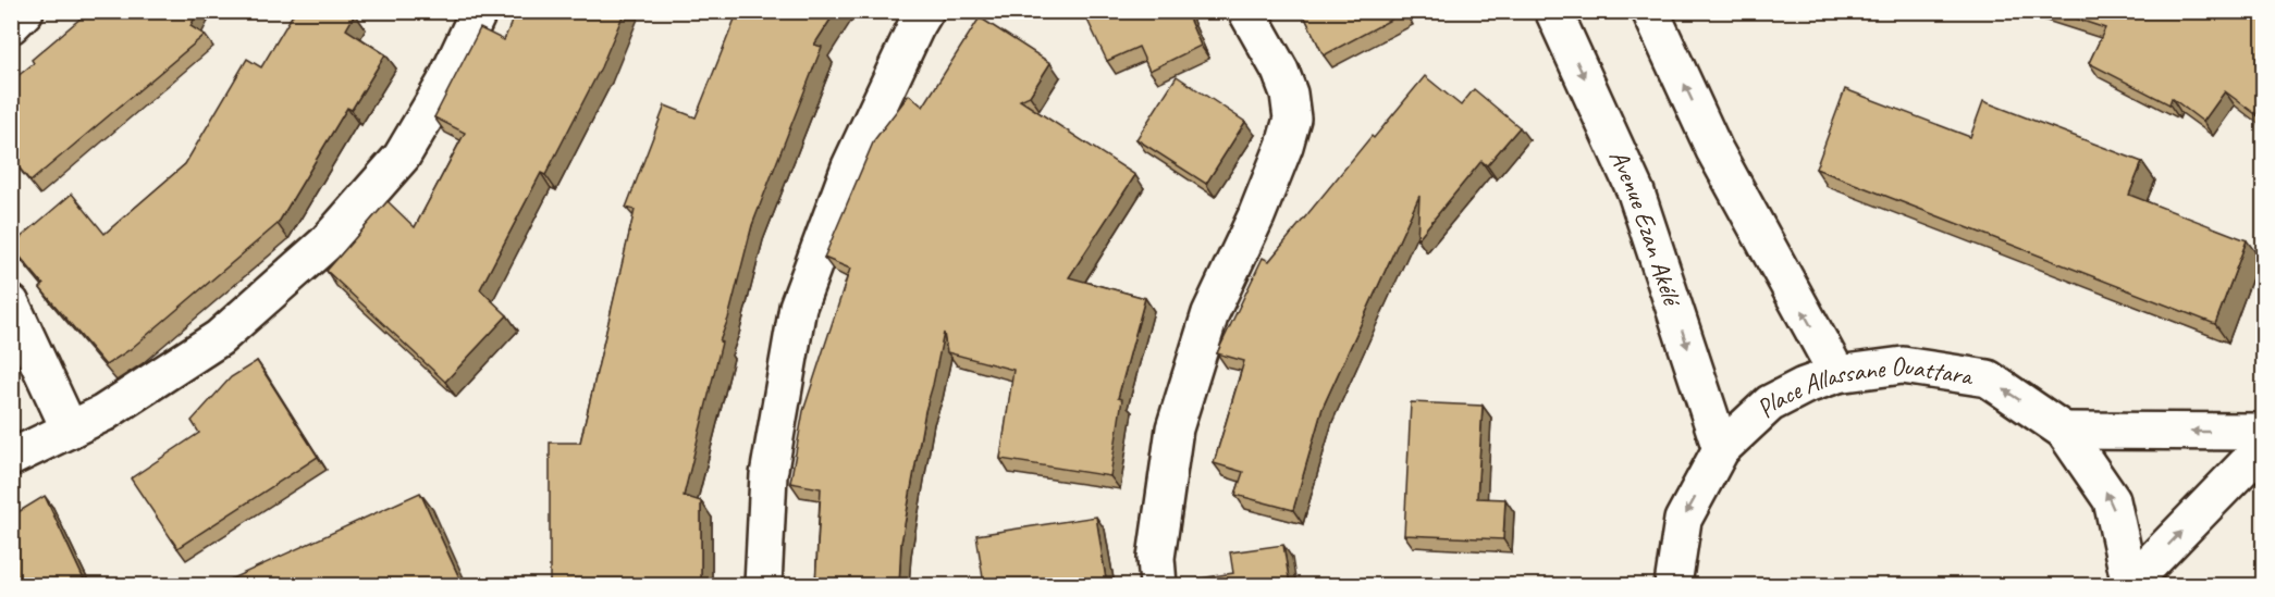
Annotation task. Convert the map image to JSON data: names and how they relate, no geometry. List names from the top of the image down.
{
  "streets": {
    "street": ["Avenue Ezan Akélé", "Place Allassane Ouattara"]
  },
  "crossings": [
    ["Avenue Ezan Akélé", "Place Allassane Ouattara"]
  ]
}
